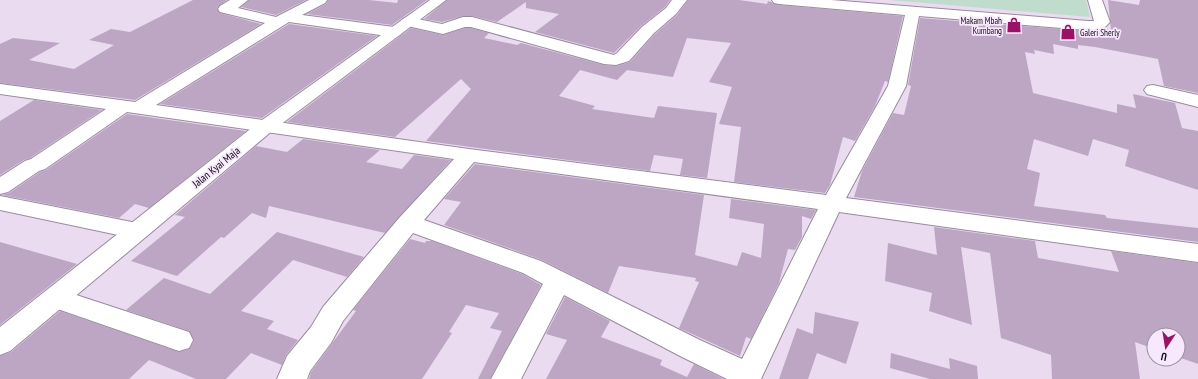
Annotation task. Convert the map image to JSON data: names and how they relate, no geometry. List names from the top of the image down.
{
  "streets": {
    "street": ["Jalan Kyai Maja"]
  },
  "places": {
    "shop": ["Makam Mbah Kumbang", "Galeri Sherly"]
  },
  "north": "bottom"
}
